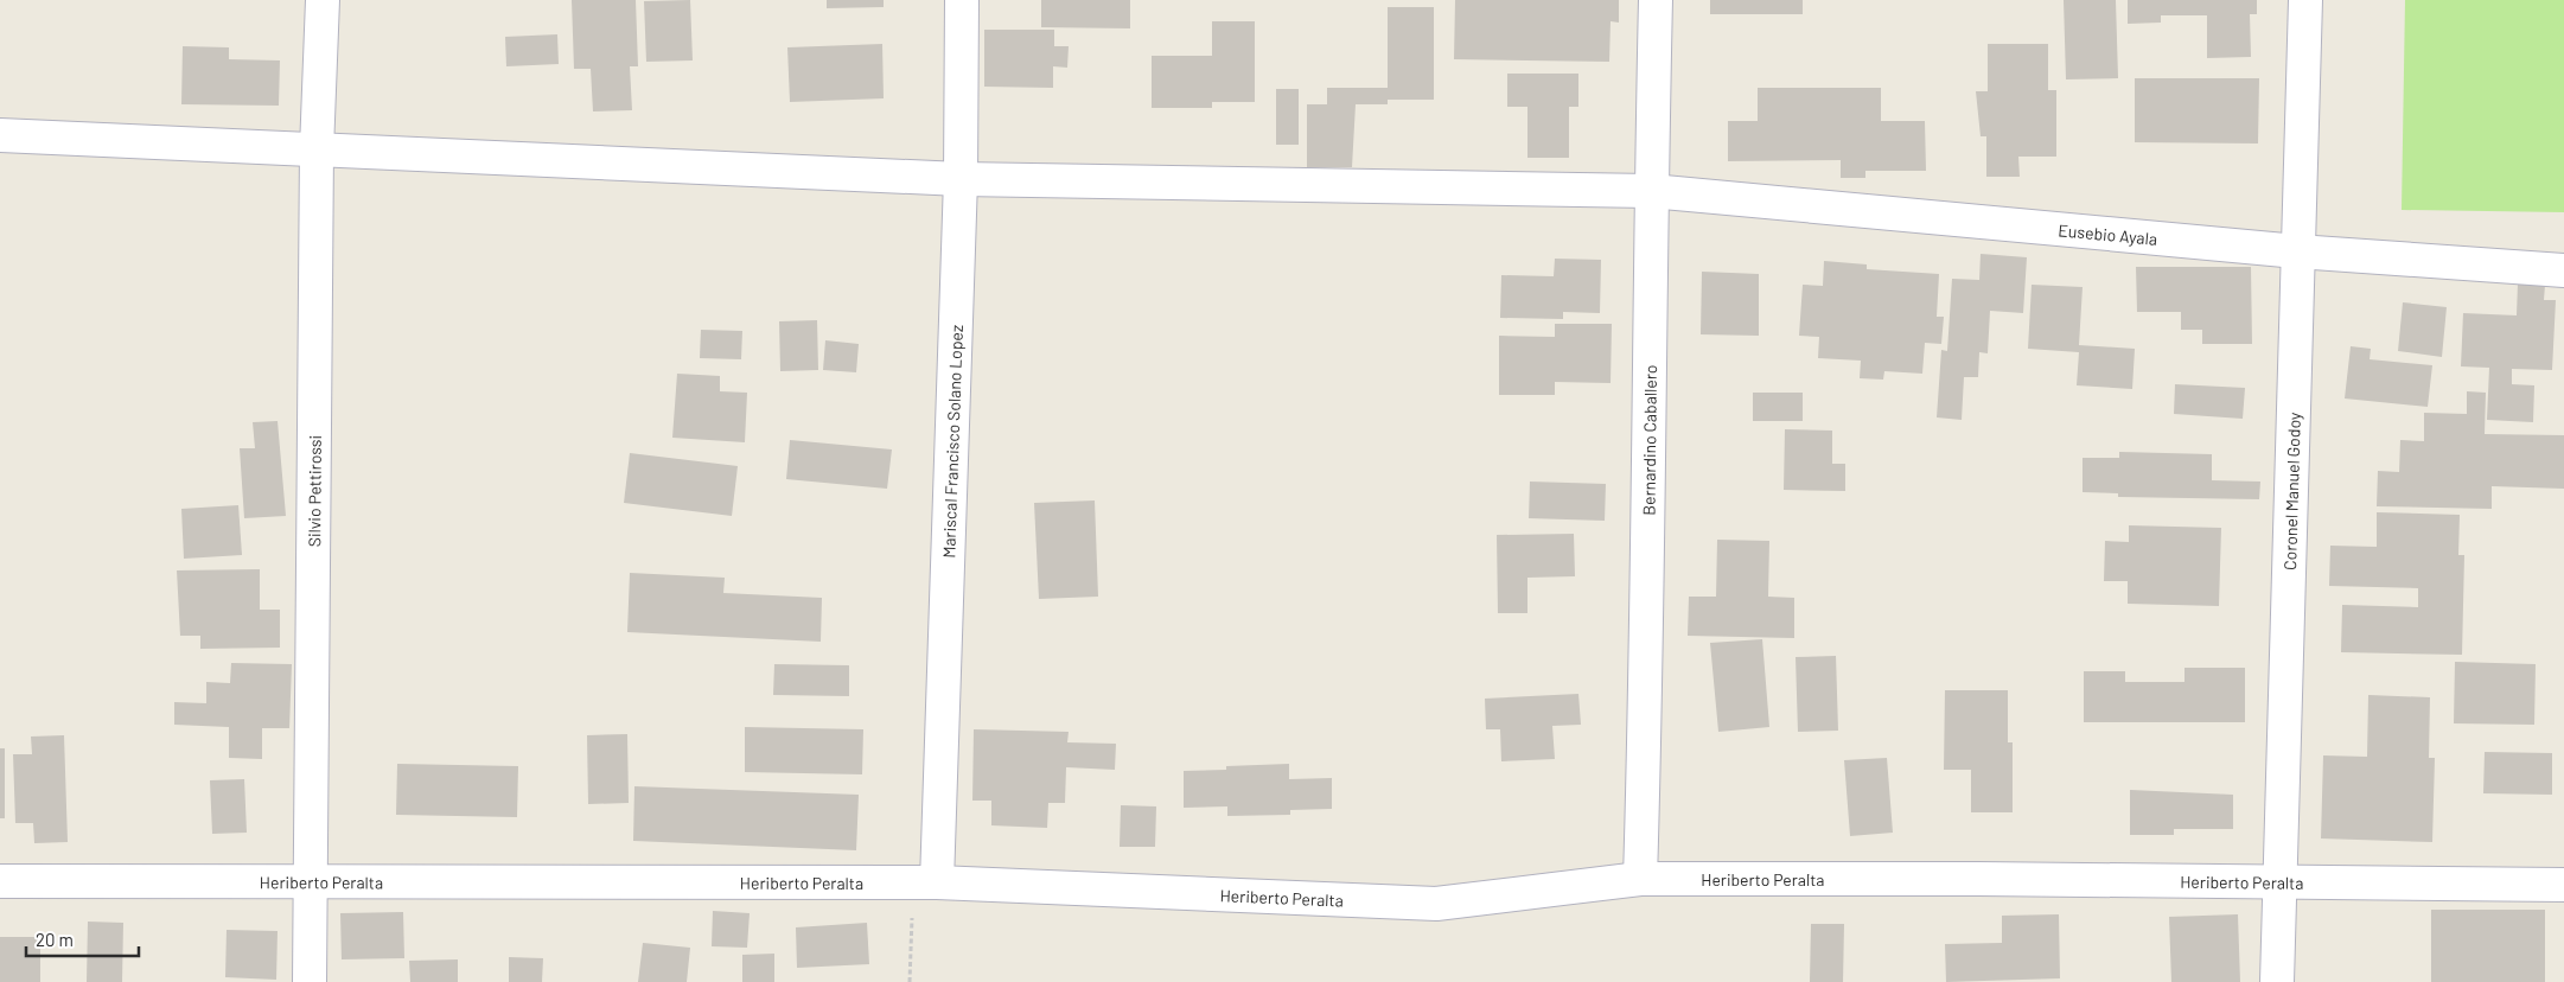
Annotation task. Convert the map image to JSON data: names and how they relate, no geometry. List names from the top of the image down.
{
  "streets": {
    "street": [
      "Eusebio Ayala",
      "Bernardino Caballero",
      "Mariscal Francisco Solano Lopez",
      "Silvio Pettirossi",
      "Coronel Manuel Godoy",
      "Heriberto Peralta"
    ]
  },
  "crossings": [
    ["Eusebio Ayala", "Bernardino Caballero"],
    ["Eusebio Ayala", "Mariscal Francisco Solano Lopez"],
    ["Eusebio Ayala", "Silvio Pettirossi"],
    ["Eusebio Ayala", "Coronel Manuel Godoy"],
    ["Bernardino Caballero", "Heriberto Peralta"],
    ["Mariscal Francisco Solano Lopez", "Heriberto Peralta"],
    ["Silvio Pettirossi", "Heriberto Peralta"],
    ["Coronel Manuel Godoy", "Heriberto Peralta"]
  ],
  "scale_bar": "20 m"
}
